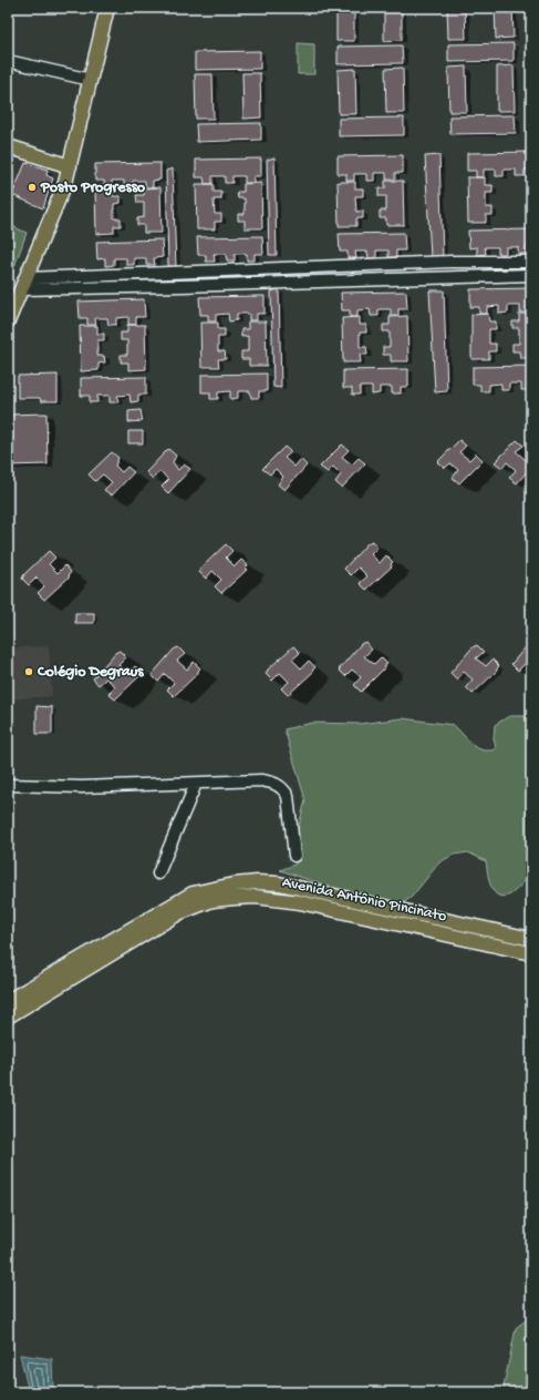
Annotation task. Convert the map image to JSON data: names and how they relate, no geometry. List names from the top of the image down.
{
  "streets": {
    "main road": ["Avenida Antônio Pincinato"]
  },
  "places": ["Posto Progresso", "Colégio Degraus"]
}
